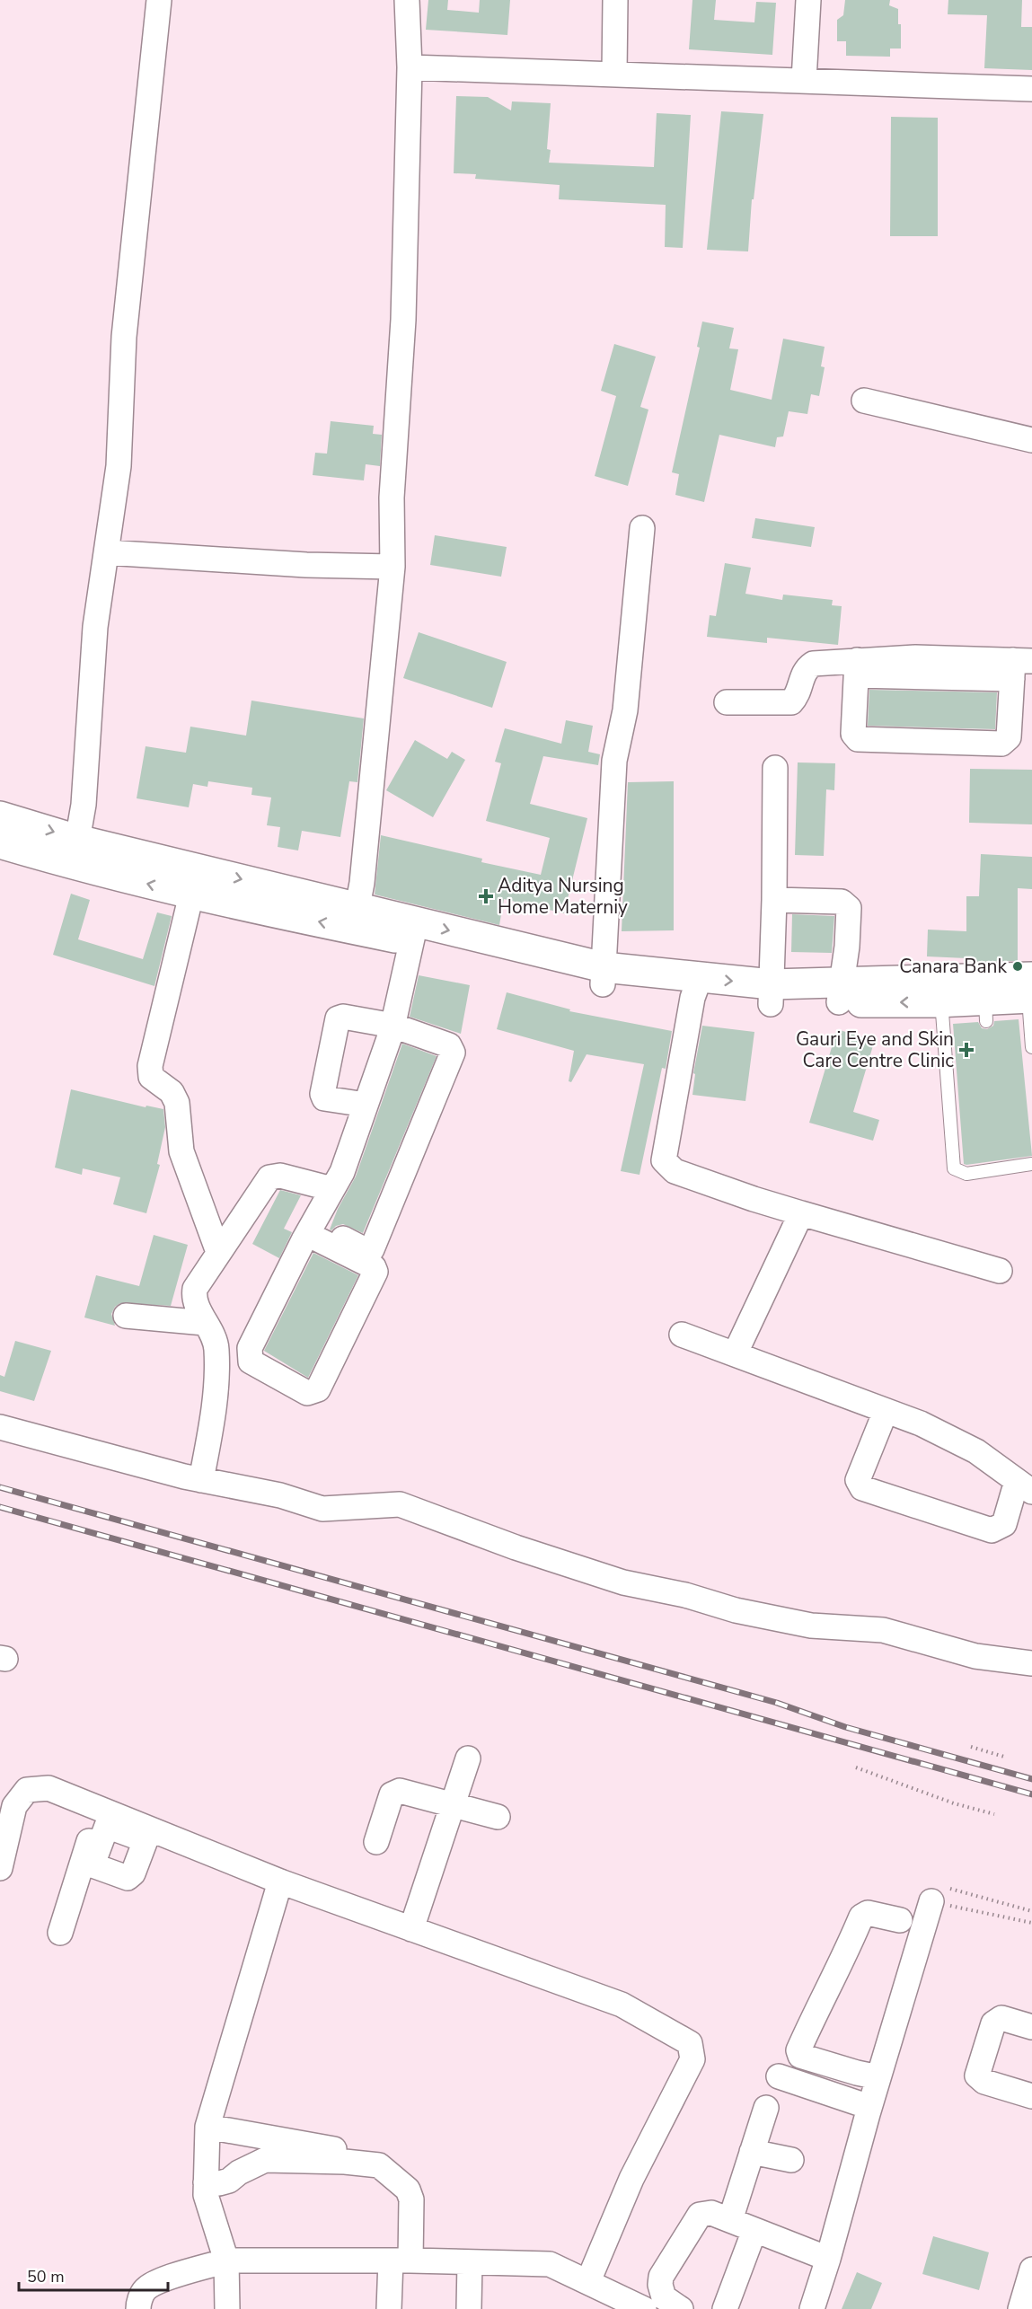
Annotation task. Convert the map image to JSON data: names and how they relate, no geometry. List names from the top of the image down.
{
  "places": {
    "health": ["Aditya Nursing Home Materniy", "Gauri Eye and Skin Care Centre Clinic"],
    "other": ["Canara Bank"]
  },
  "scale_bar": "50 m"
}
